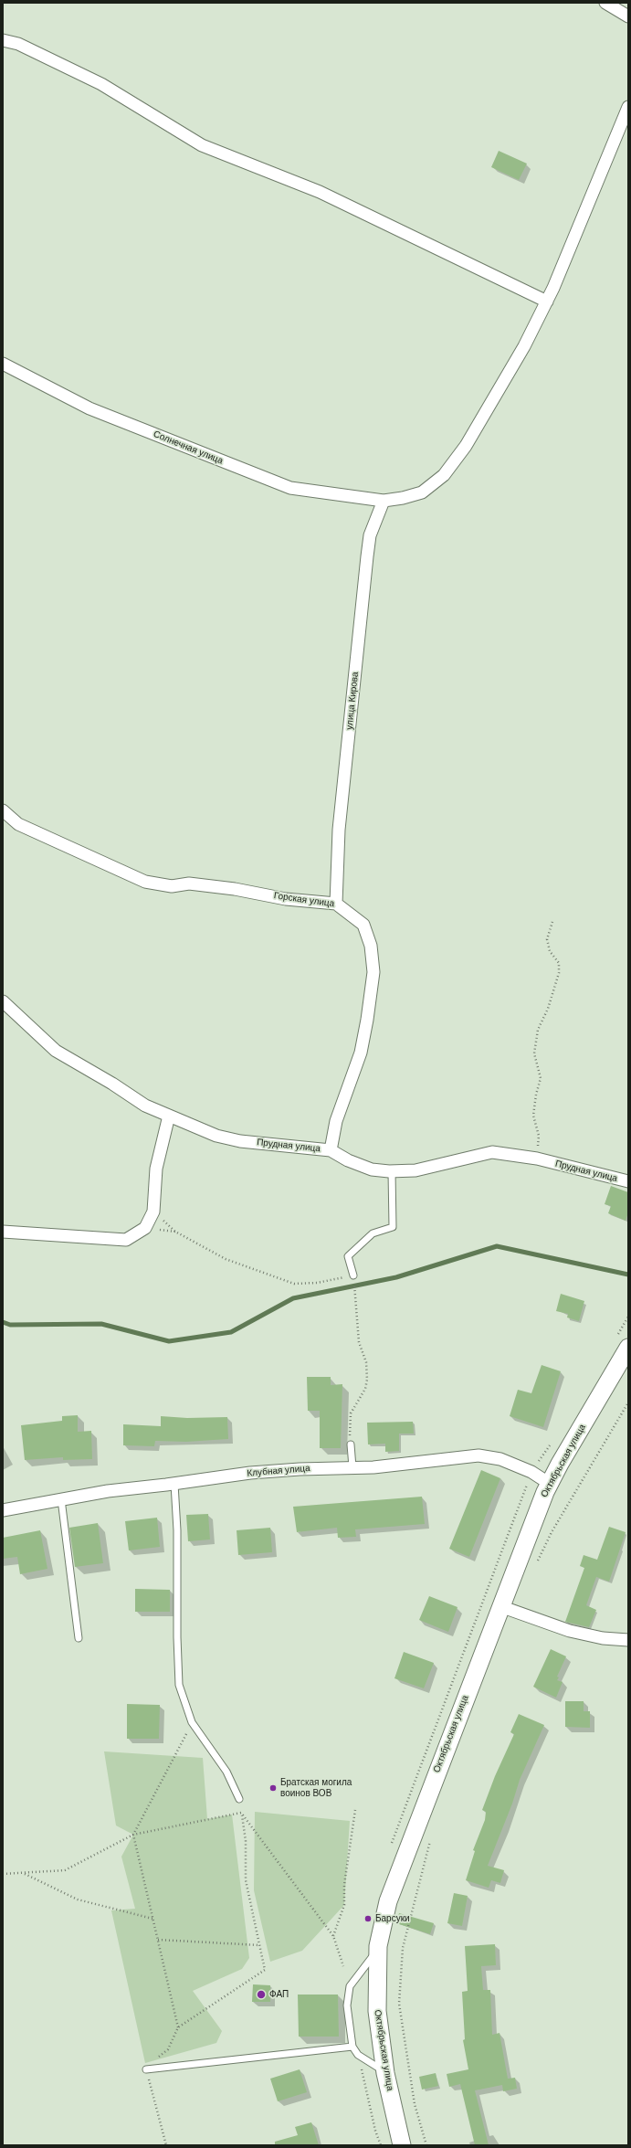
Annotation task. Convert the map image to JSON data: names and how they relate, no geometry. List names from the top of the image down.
{
  "streets": {
    "main road": ["Октябрьская улица"],
    "street": [
      "Солнечная улица",
      "улица Кирова",
      "Горская улица",
      "Прудная улица",
      "Клубная улица"
    ]
  },
  "crossings": [
    ["Солнечная улица", "улица Кирова"],
    ["улица Кирова", "Горская улица"],
    ["Горская улица", "Прудная улица"],
    ["Октябрьская улица", "Клубная улица"]
  ],
  "places": ["Братская могила воинов ВОВ", "Барсуки", "ФАП"]
}
